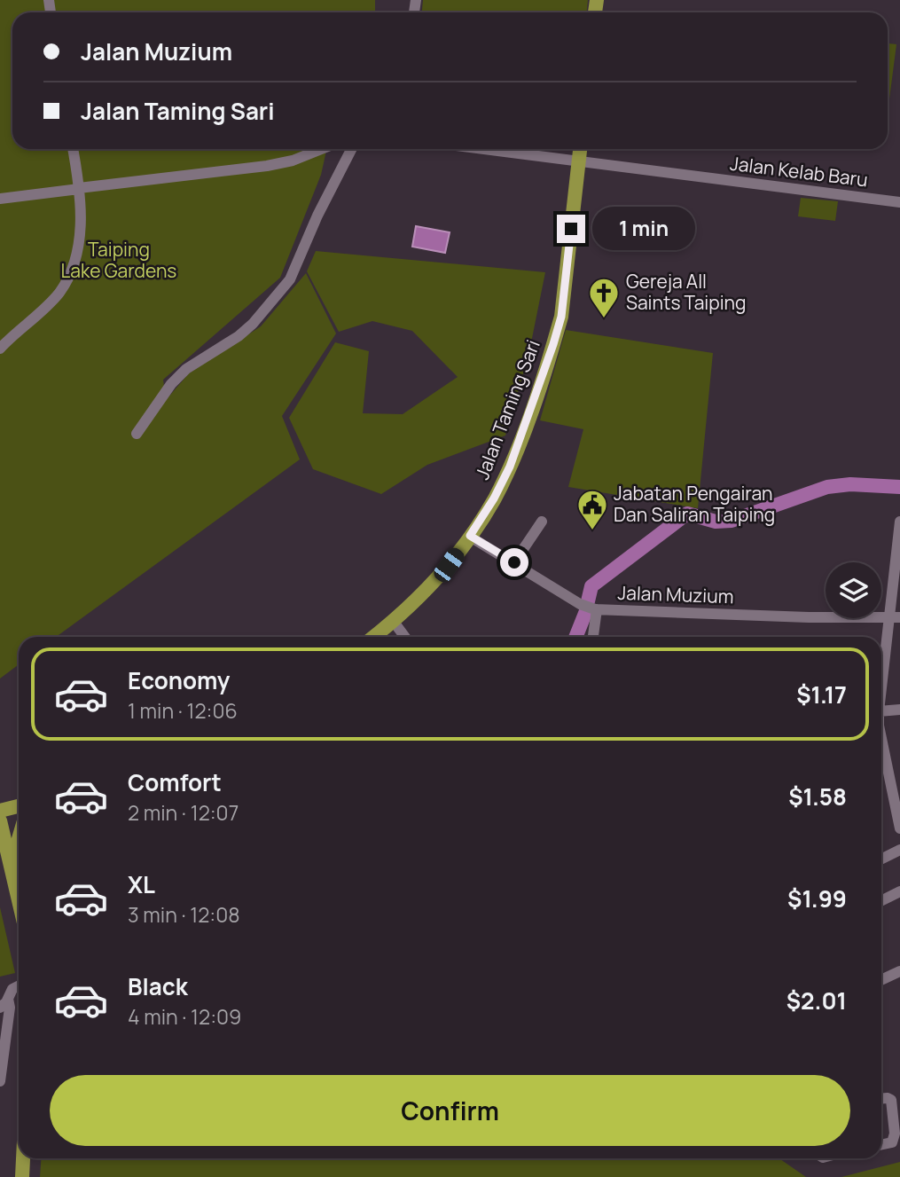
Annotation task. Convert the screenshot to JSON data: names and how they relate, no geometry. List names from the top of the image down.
{
  "streets": {
    "main road": ["Jalan Taming Sari"],
    "street": ["Jalan Kelab Baru", "Jalan Muzium"]
  },
  "crossings": [
    ["Jalan Kelab Baru", "Jalan Taming Sari"],
    ["Jalan Taming Sari", "Jalan Muzium"]
  ],
  "parks": ["Taiping Lake Gardens"],
  "places": {
    "church": ["Gereja All Saints Taiping"],
    "public building": ["Jabatan Pengairan Dan Saliran Taiping"]
  },
  "page": {
    "banner": ["Jalan Muzium", "Jalan Taming Sari"],
    "bubble": "1 min",
    "list": [
      {
        "name": "Economy",
        "note": "1 min · 12:06",
        "value": "$1.17"
      },
      {
        "name": "Comfort",
        "note": "2 min · 12:07",
        "value": "$1.58"
      },
      {
        "name": "XL",
        "note": "3 min · 12:08",
        "value": "$1.99"
      },
      {
        "name": "Black",
        "note": "4 min · 12:09",
        "value": "$2.01"
      }
    ],
    "buttons": "Confirm"
  }
}
